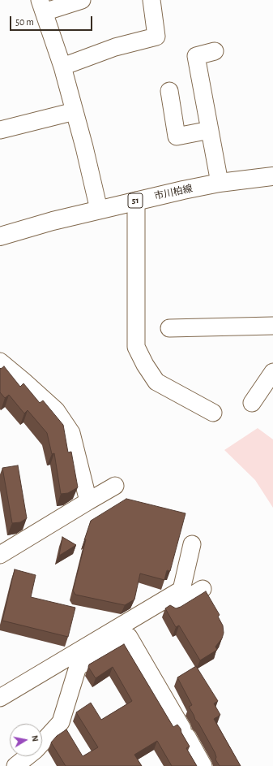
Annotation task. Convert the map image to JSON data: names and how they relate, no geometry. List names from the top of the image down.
{
  "streets": {
    "main road": ["市川柏線", "51"]
  },
  "scale_bar": "50 m",
  "north": "right"
}
